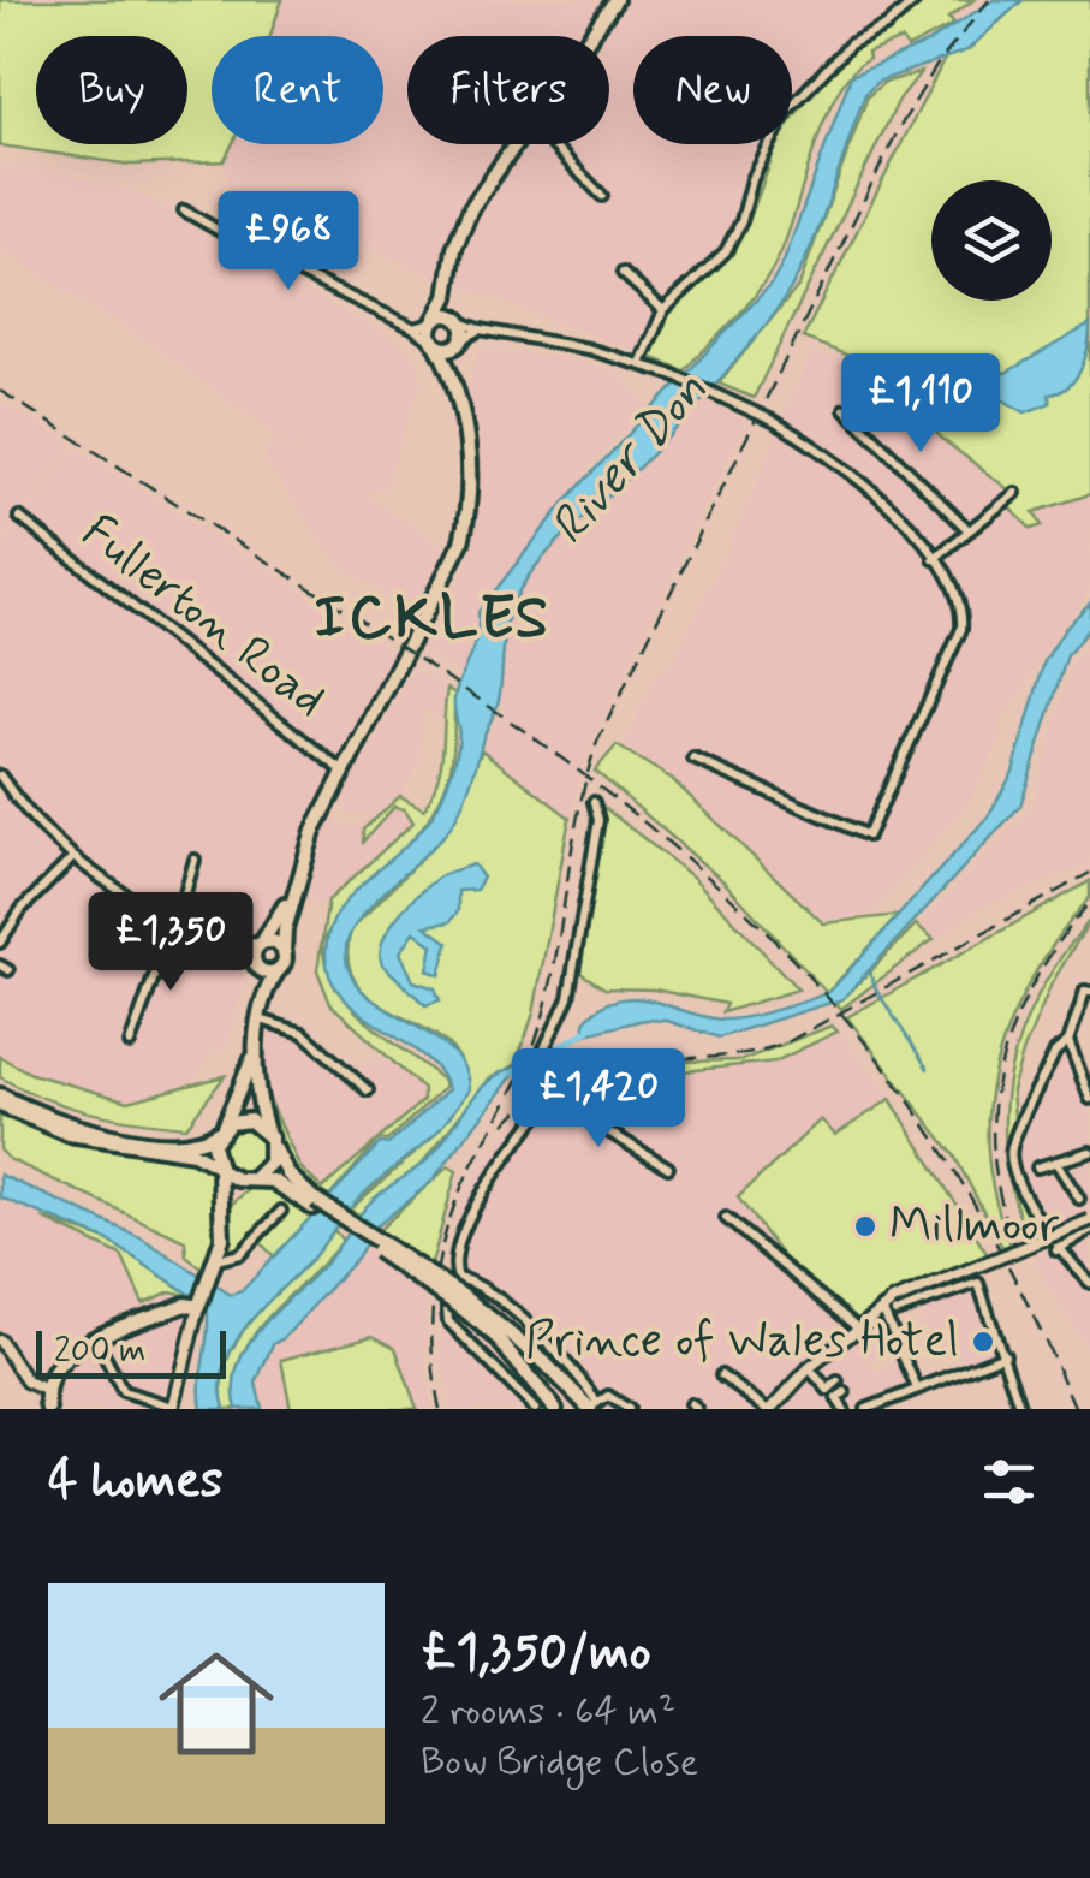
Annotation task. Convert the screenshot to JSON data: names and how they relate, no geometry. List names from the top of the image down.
{
  "streets": {
    "street": ["Fullerton Road"]
  },
  "districts": ["ICKLES"],
  "water": ["River Don"],
  "places": ["Millmoor", "Prince of Wales Hotel"],
  "scale_bar": "200 m",
  "page": {
    "chip": [
      "Buy",
      "Rent",
      "Filters",
      "New"
    ],
    "price": [
      "£968",
      "£1,110",
      "£1,350",
      "£1,420"
    ],
    "scale": "200 m",
    "heading": "4 homes",
    "list": [
      {
        "name": "£1,350/mo",
        "note": "2 rooms · 64 m² · Bow Bridge Close"
      }
    ]
  }
}
